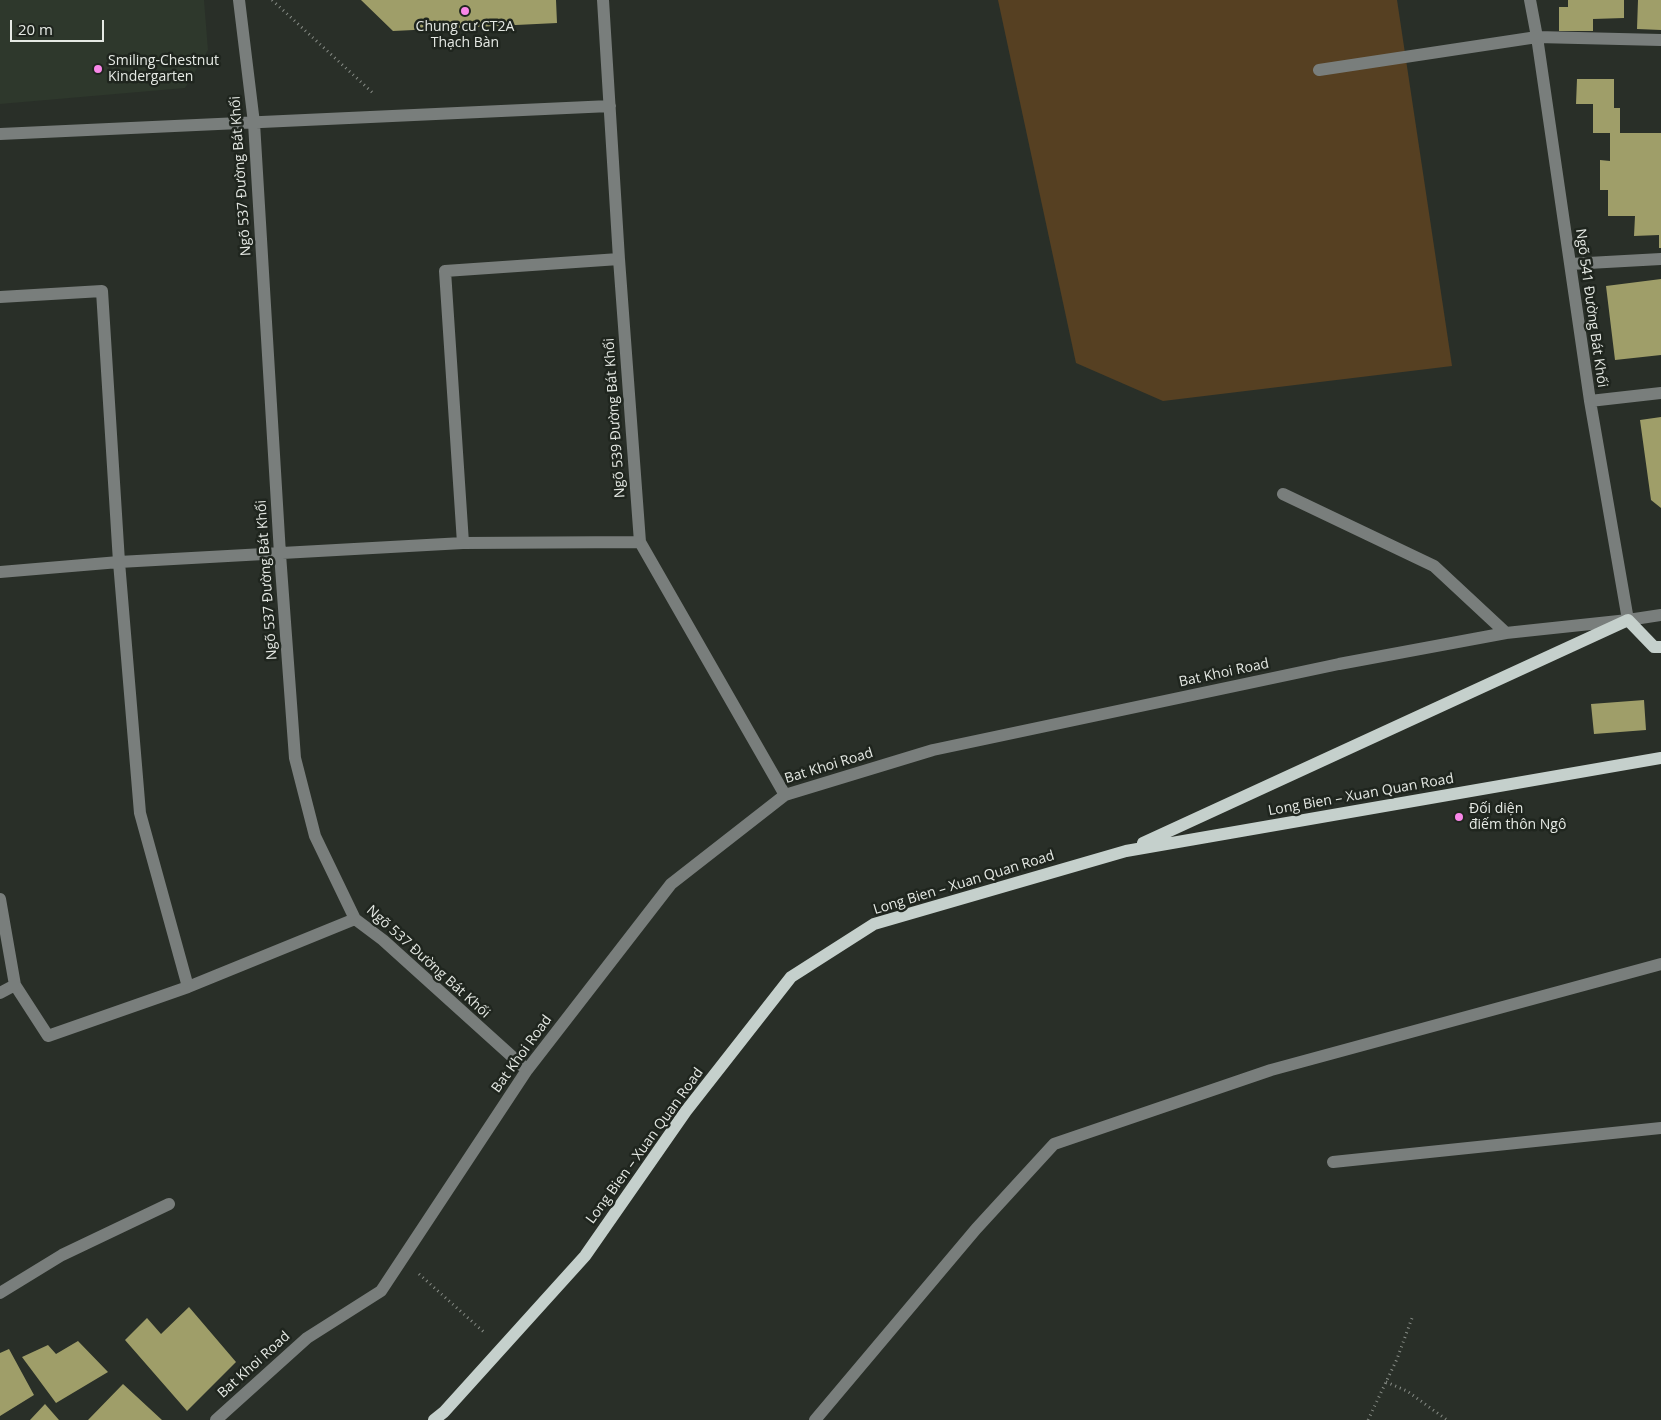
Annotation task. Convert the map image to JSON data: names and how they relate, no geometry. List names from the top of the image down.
{
  "streets": {
    "main road": ["Long Bien – Xuan Quan Road"],
    "street": [
      "Ngõ 537 Đường Bát Khối",
      "Ngõ 541 Đường Bát Khối",
      "Ngõ 539 Đường Bát Khối",
      "Bat Khoi Road"
    ]
  },
  "crossings": [
    ["Ngõ 537 Đường Bát Khối", "Bat Khoi Road"],
    ["Ngõ 541 Đường Bát Khối", "Bat Khoi Road"],
    ["Ngõ 539 Đường Bát Khối", "Bat Khoi Road"]
  ],
  "places": ["Chung cư CT2A Thạch Bàn", "Smiling-Chestnut Kindergarten", "Đối diện điếm thôn Ngô"],
  "scale_bar": "20 m"
}
